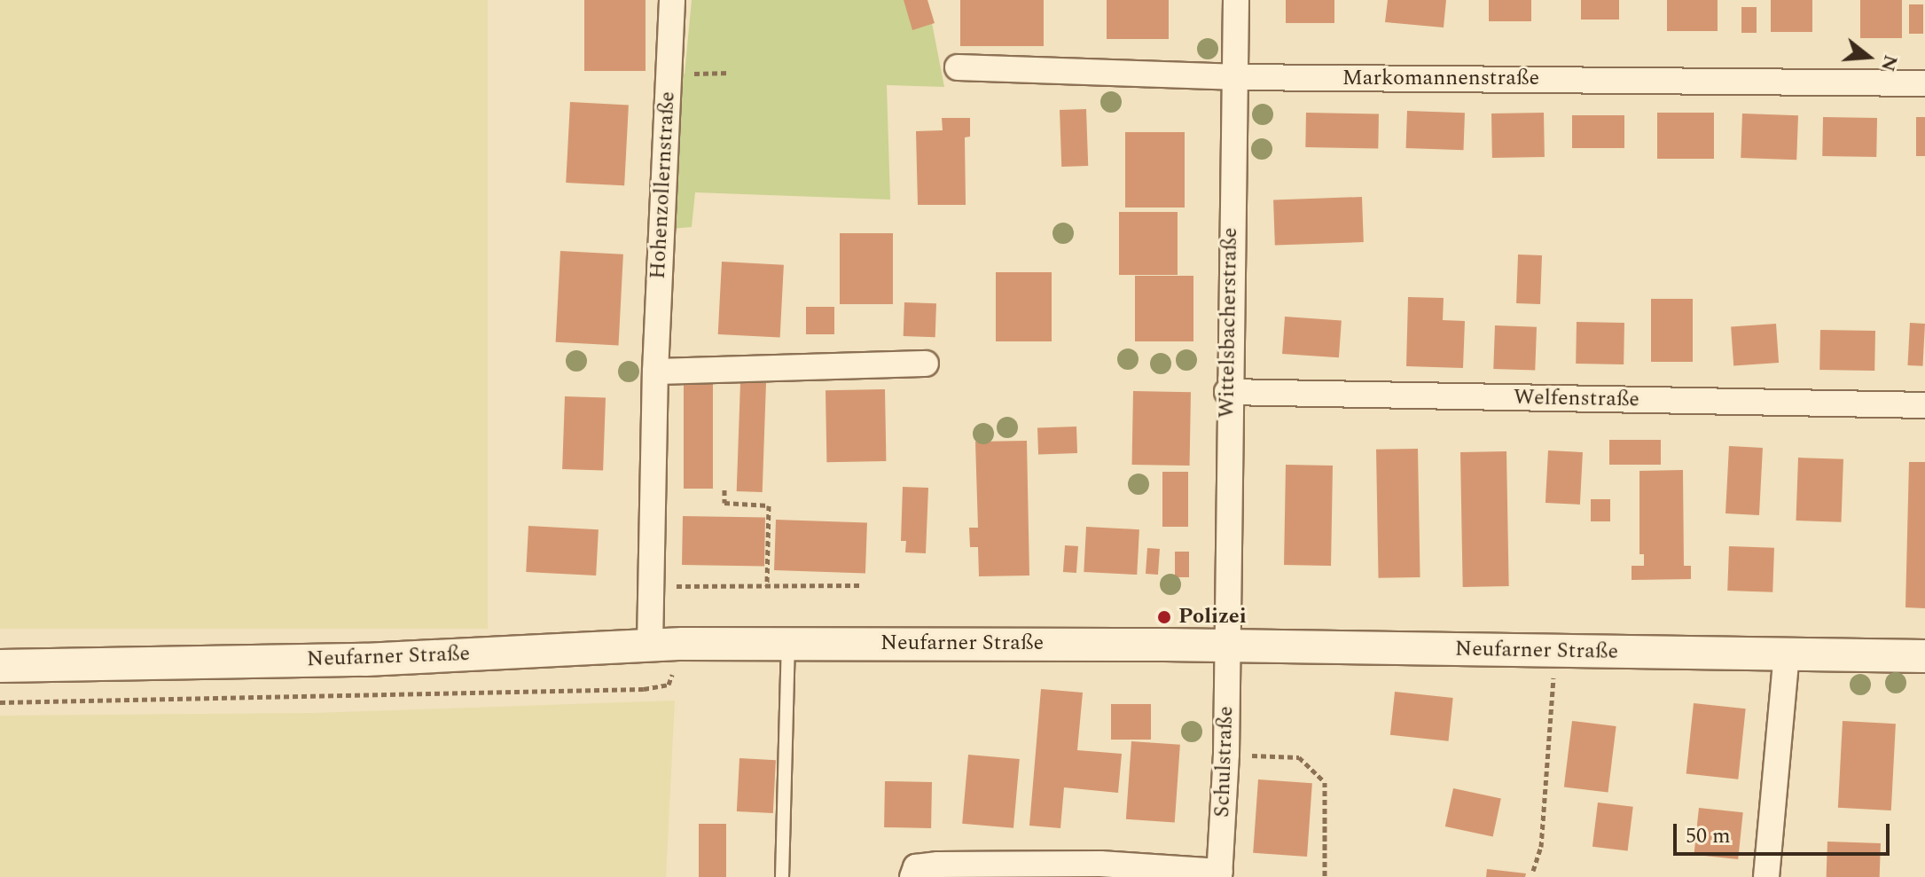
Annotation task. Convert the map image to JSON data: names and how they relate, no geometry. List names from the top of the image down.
{
  "streets": {
    "street": [
      "Markomannenstraße",
      "Hohenzollernstraße",
      "Wittelsbacherstraße",
      "Welfenstraße",
      "Neufarner Straße",
      "Schulstraße"
    ]
  },
  "crossings": [
    ["Markomannenstraße", "Wittelsbacherstraße"],
    ["Hohenzollernstraße", "Neufarner Straße"],
    ["Wittelsbacherstraße", "Welfenstraße"],
    ["Wittelsbacherstraße", "Neufarner Straße"],
    ["Wittelsbacherstraße", "Schulstraße"],
    ["Neufarner Straße", "Schulstraße"]
  ],
  "places": ["Polizei"],
  "scale_bar": "50 m",
  "north": "right"
}
